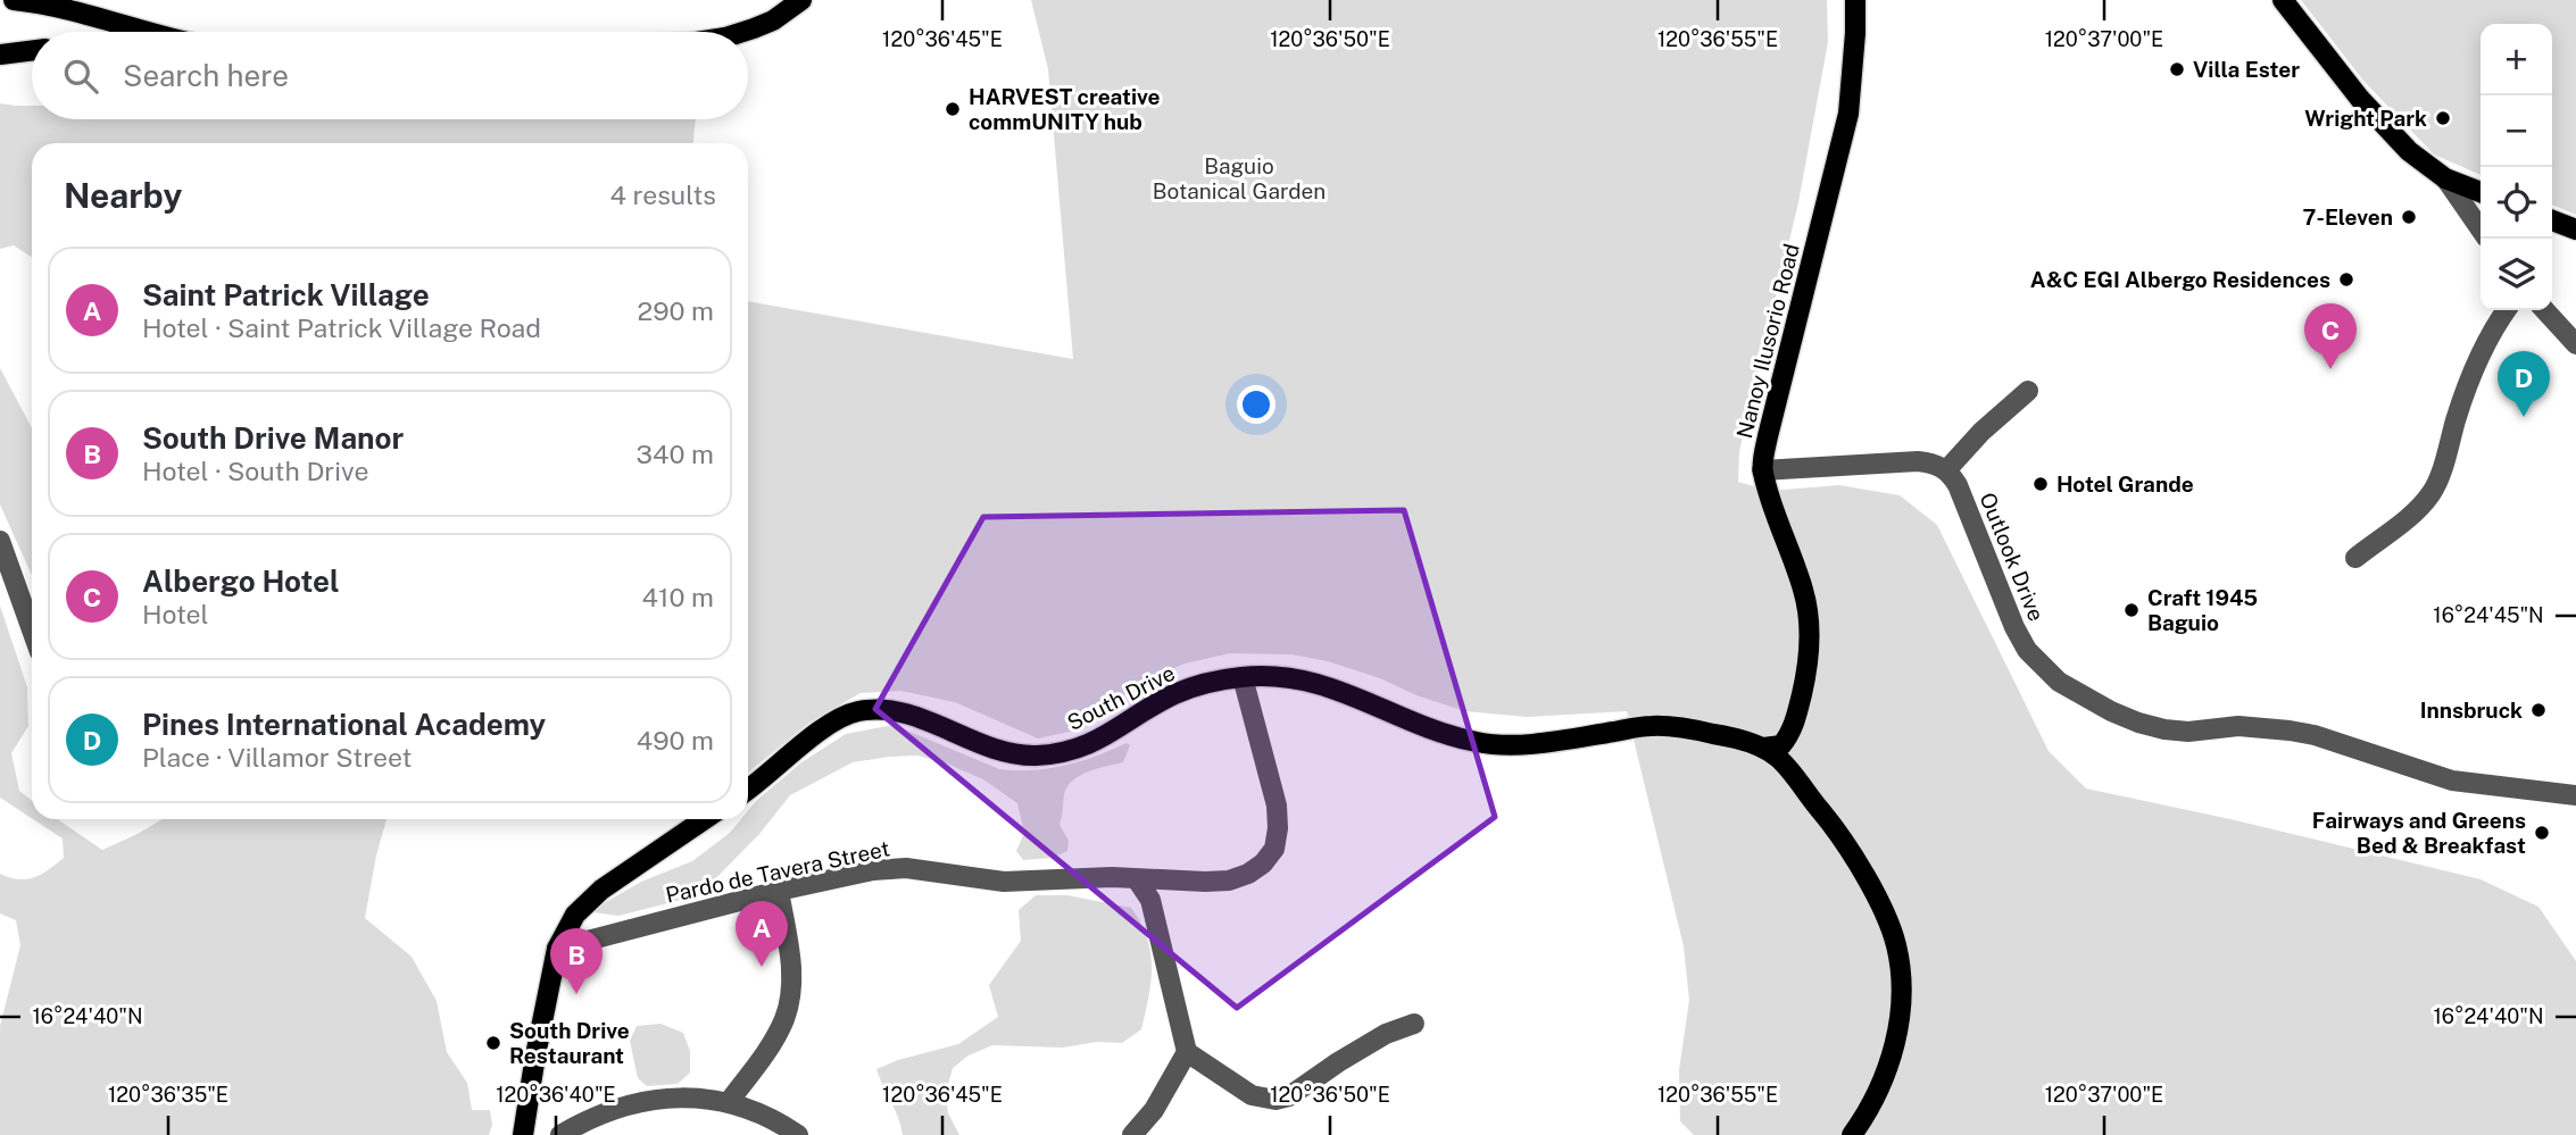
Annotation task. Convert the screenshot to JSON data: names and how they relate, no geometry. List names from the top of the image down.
{
  "streets": {
    "main road": ["Nanoy Ilusorio Road", "South Drive"],
    "street": ["Outlook Drive", "Pardo de Tavera Street"]
  },
  "crossings": [
    ["Nanoy Ilusorio Road", "South Drive"],
    ["South Drive", "Pardo de Tavera Street"]
  ],
  "parks": ["Baguio Botanical Garden"],
  "places": [
    "Villa Ester",
    "HARVEST creative commUNITY hub",
    "Wright Park",
    "7-Eleven",
    "A&C EGI Albergo Residences",
    "Hotel Grande",
    "Craft 1945 Baguio",
    "Innsbruck",
    "Fairways and Greens Bed & Breakfast",
    "South Drive Restaurant"
  ],
  "page": {
    "map_buttons": ["+", "−"],
    "search": "Search here",
    "heading": ["Nearby", "4 results"],
    "list": [
      {
        "mark": "A",
        "name": "Saint Patrick Village",
        "note": "Hotel · Saint Patrick Village Road",
        "value": "290 m"
      },
      {
        "mark": "B",
        "name": "South Drive Manor",
        "note": "Hotel · South Drive",
        "value": "340 m"
      },
      {
        "mark": "C",
        "name": "Albergo Hotel",
        "note": "Hotel",
        "value": "410 m"
      },
      {
        "mark": "D",
        "name": "Pines International Academy",
        "note": "Place · Villamor Street",
        "value": "490 m"
      }
    ],
    "pins": [
      "C",
      "D",
      "A",
      "B"
    ]
  },
  "coordinates": [
    "120°36'45\"E",
    "120°36'50\"E",
    "120°36'55\"E",
    "120°37'00\"E",
    "16°24'45\"N",
    "16°24'40\"N",
    "120°36'35\"E",
    "120°36'40\"E"
  ]
}
